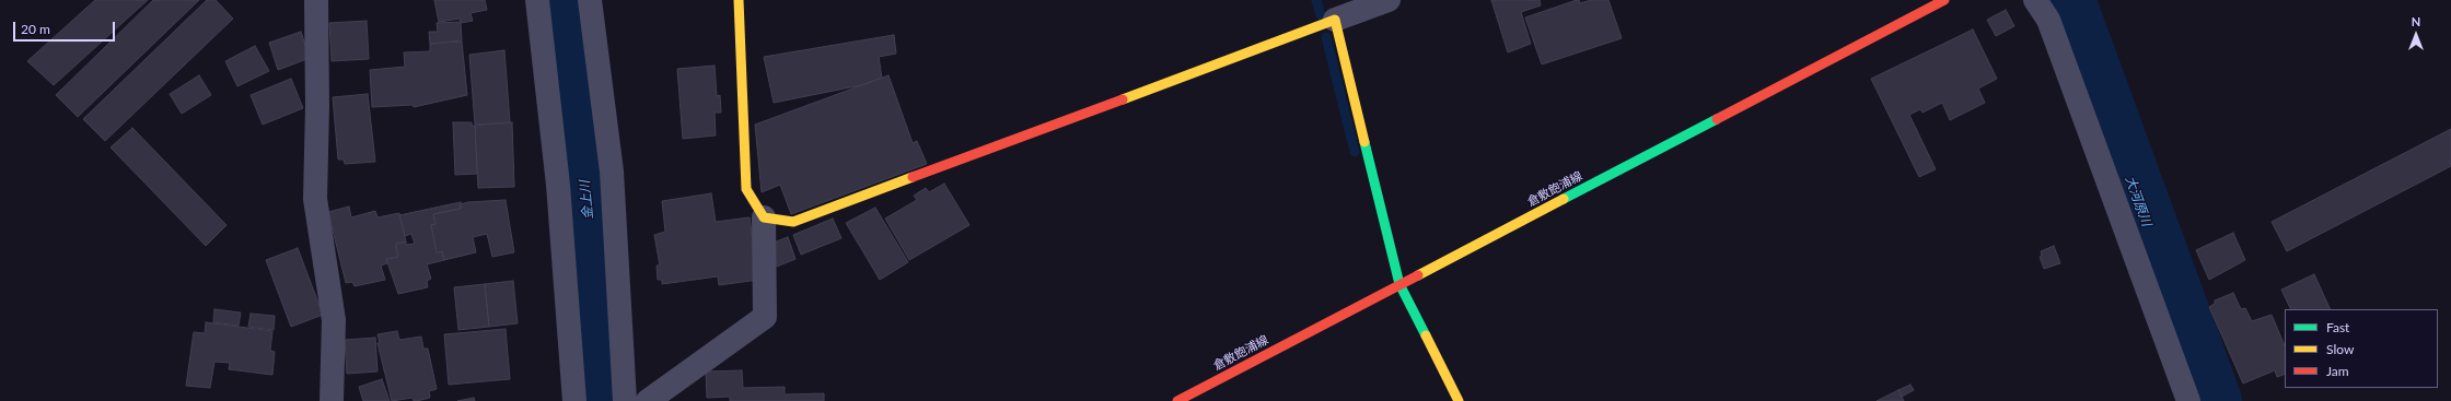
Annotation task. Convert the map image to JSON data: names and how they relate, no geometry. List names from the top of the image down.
{
  "streets": {
    "street": ["倉敷飽浦線"]
  },
  "water": ["金上川", "大河原川"],
  "legend": ["Fast", "Slow", "Jam"],
  "scale_bar": "20 m",
  "north": "top"
}
